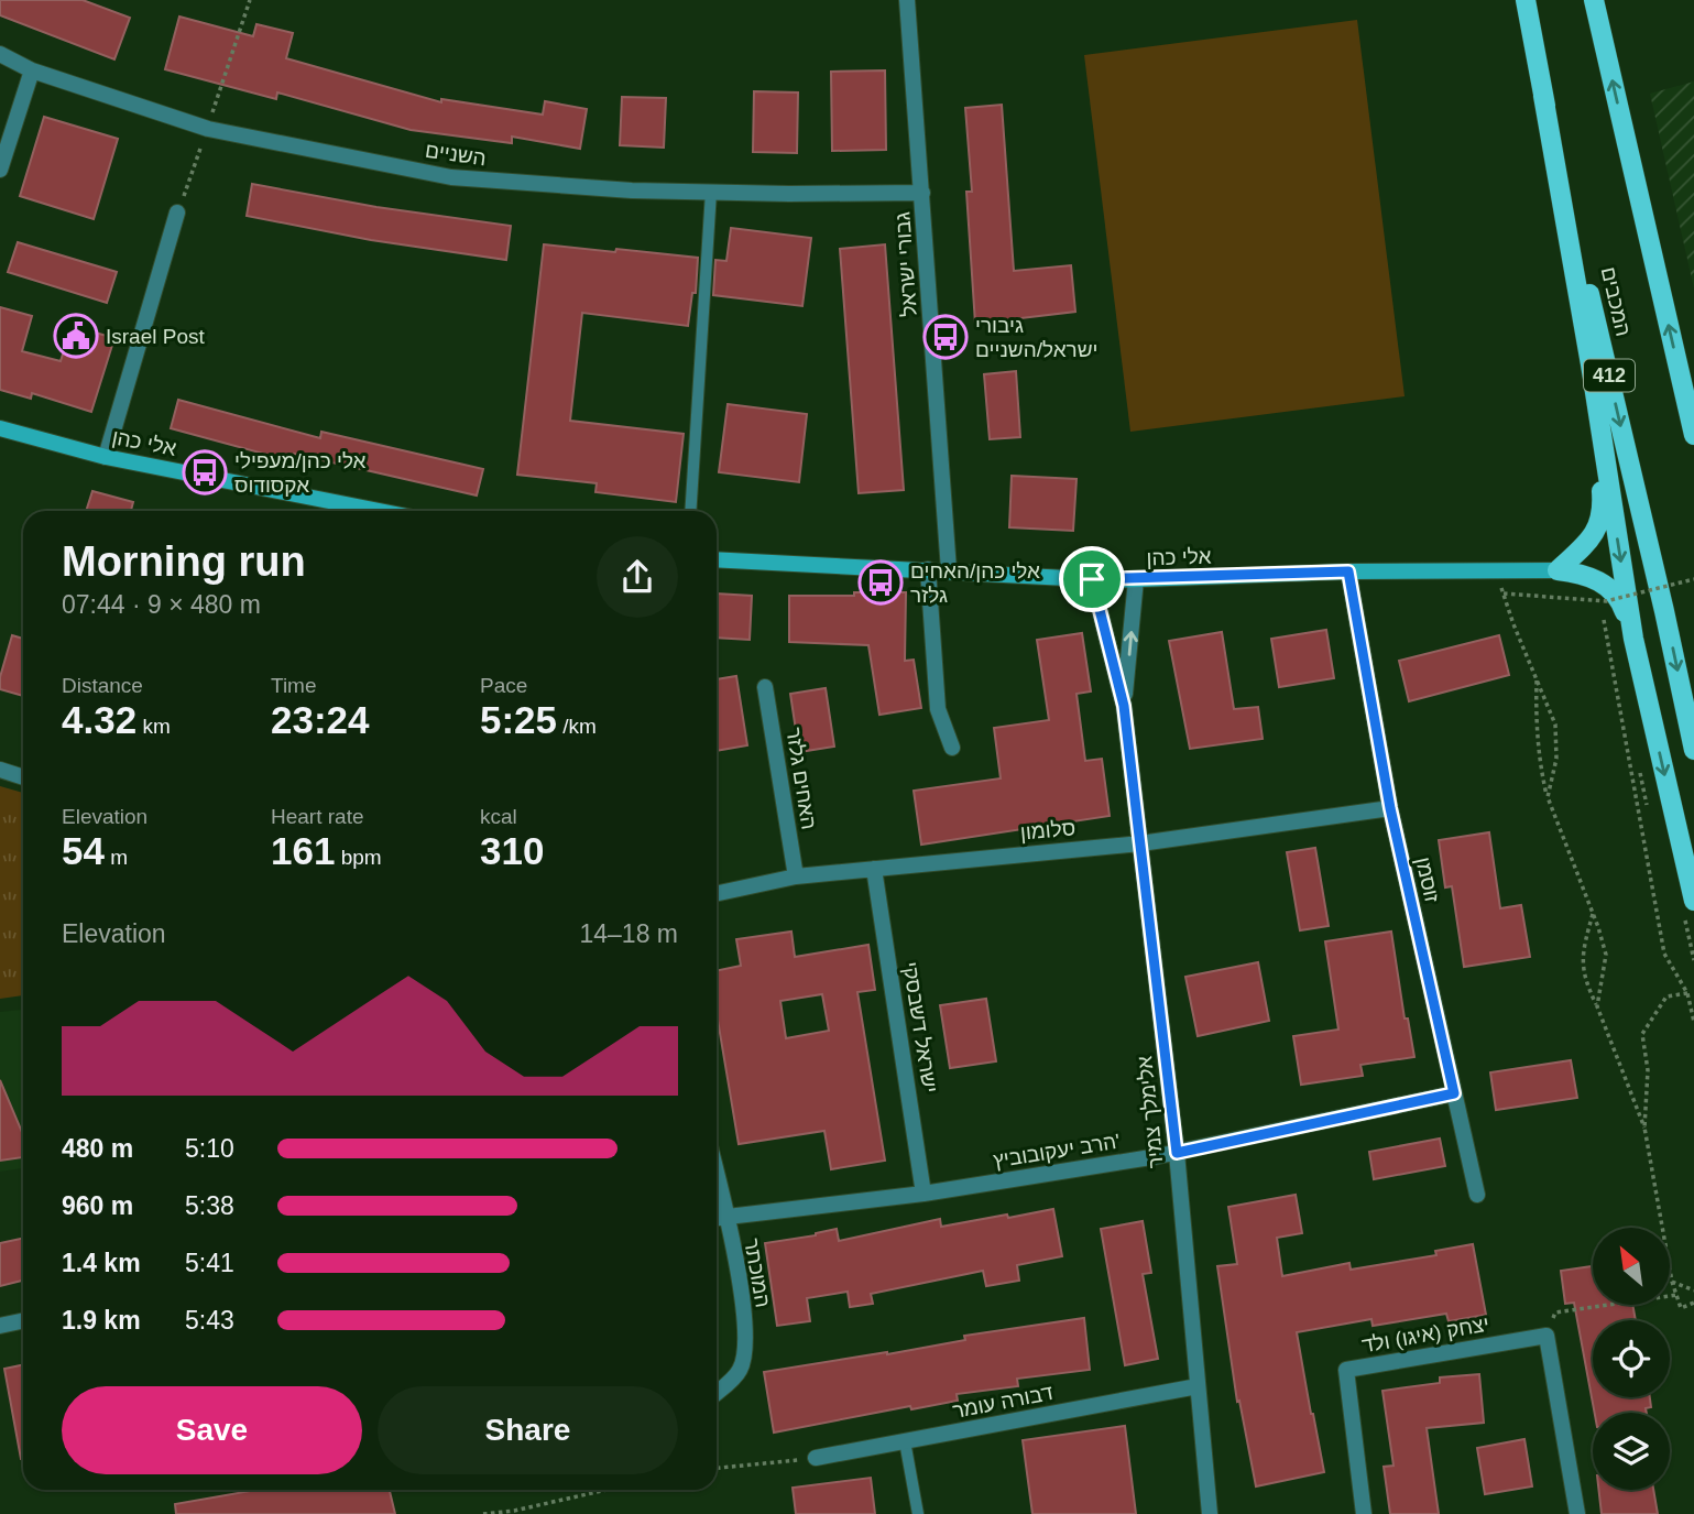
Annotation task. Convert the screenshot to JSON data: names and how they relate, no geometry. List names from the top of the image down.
{
  "streets": {
    "main road": ["המכבים", "412"],
    "street": [
      "השניים",
      "גבורי ישראל",
      "אלי כהן",
      "האחים גלזר",
      "סלומון",
      "זוסמן",
      "ישראל דשבסקי",
      "אלימלך צמיר",
      "הרב יעקובוביץ'",
      "המוכתר",
      "יצחק (איגו) ולד",
      "דבורה עומר"
    ]
  },
  "crossings": [
    ["השניים", "גבורי ישראל"],
    ["גבורי ישראל", "אלי כהן"],
    ["המכבים", "412"],
    ["אלי כהן", "זוסמן"],
    ["אלי כהן", "אלימלך צמיר"],
    ["האחים גלזר", "סלומון"],
    ["סלומון", "זוסמן"],
    ["סלומון", "ישראל דשבסקי"],
    ["סלומון", "אלימלך צמיר"],
    ["זוסמן", "הרב יעקובוביץ'"],
    ["ישראל דשבסקי", "הרב יעקובוביץ'"],
    ["אלימלך צמיר", "הרב יעקובוביץ'"],
    ["אלימלך צמיר", "דבורה עומר"],
    ["הרב יעקובוביץ'", "המוכתר"]
  ],
  "places": {
    "public building": ["Israel Post"],
    "bus stop": ["גיבורי ישראל/השניים", "אלי כהן/מעפילי אקסודוס", "אלי כהן/האחים גלזר"]
  },
  "north": "top left",
  "page": {
    "heading": ["Morning run", "07:44 · 9 × 480 m"],
    "stats": [
      ["Distance", "4.32 km"],
      ["Time", "23:24"],
      ["Pace", "5:25 /km"],
      ["Elevation", "54 m"],
      ["Heart rate", "161 bpm"],
      ["kcal", "310"]
    ],
    "chart": ["Elevation", "14–18 m"],
    "list": [
      {
        "name": "480 m",
        "note": "5:10"
      },
      {
        "name": "960 m",
        "note": "5:38"
      },
      {
        "name": "1.4 km",
        "note": "5:41"
      },
      {
        "name": "1.9 km",
        "note": "5:43"
      }
    ],
    "buttons": ["Save", "Share"]
  }
}
